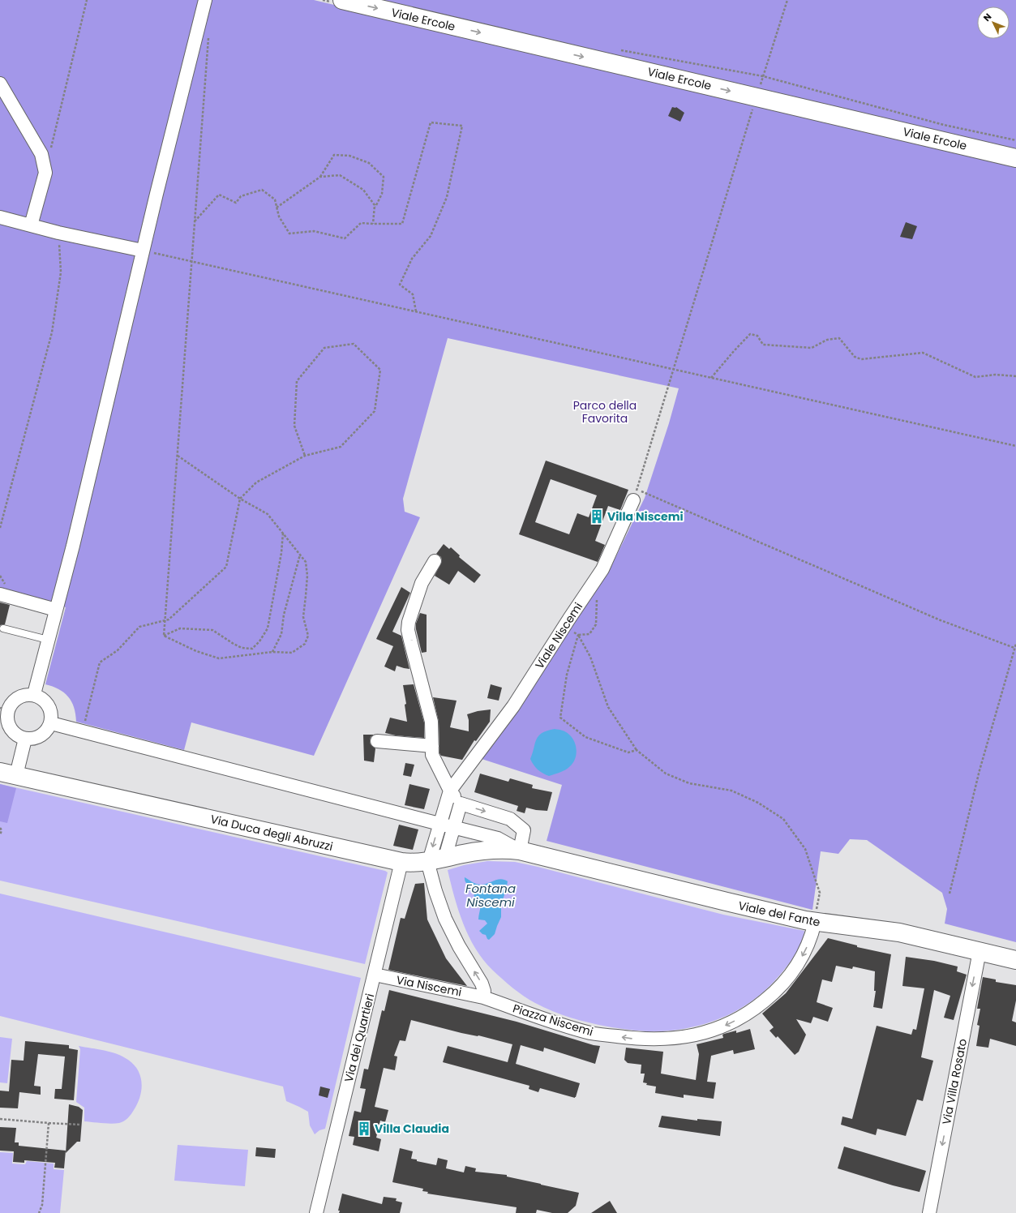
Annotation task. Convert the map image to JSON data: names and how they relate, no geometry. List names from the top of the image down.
{
  "streets": {
    "street": [
      "Viale Ercole",
      "Viale Niscemi",
      "Via Duca degli Abruzzi",
      "Viale del Fante",
      "Via Niscemi",
      "Piazza Niscemi",
      "Via dei Quartieri",
      "Via Villa Rosato"
    ]
  },
  "crossings": [
    ["Via Duca degli Abruzzi", "Viale del Fante"],
    ["Via Duca degli Abruzzi", "Via dei Quartieri"],
    ["Viale del Fante", "Piazza Niscemi"],
    ["Viale del Fante", "Via Villa Rosato"],
    ["Via Niscemi", "Piazza Niscemi"],
    ["Via Niscemi", "Via dei Quartieri"]
  ],
  "one_way": ["Viale Ercole", "Piazza Niscemi", "Via Villa Rosato"],
  "water": ["Fontana Niscemi"],
  "parks": ["Parco della Favorita"],
  "places": {
    "building": ["Villa Niscemi", "Villa Claudia"]
  },
  "north": "top left"
}
